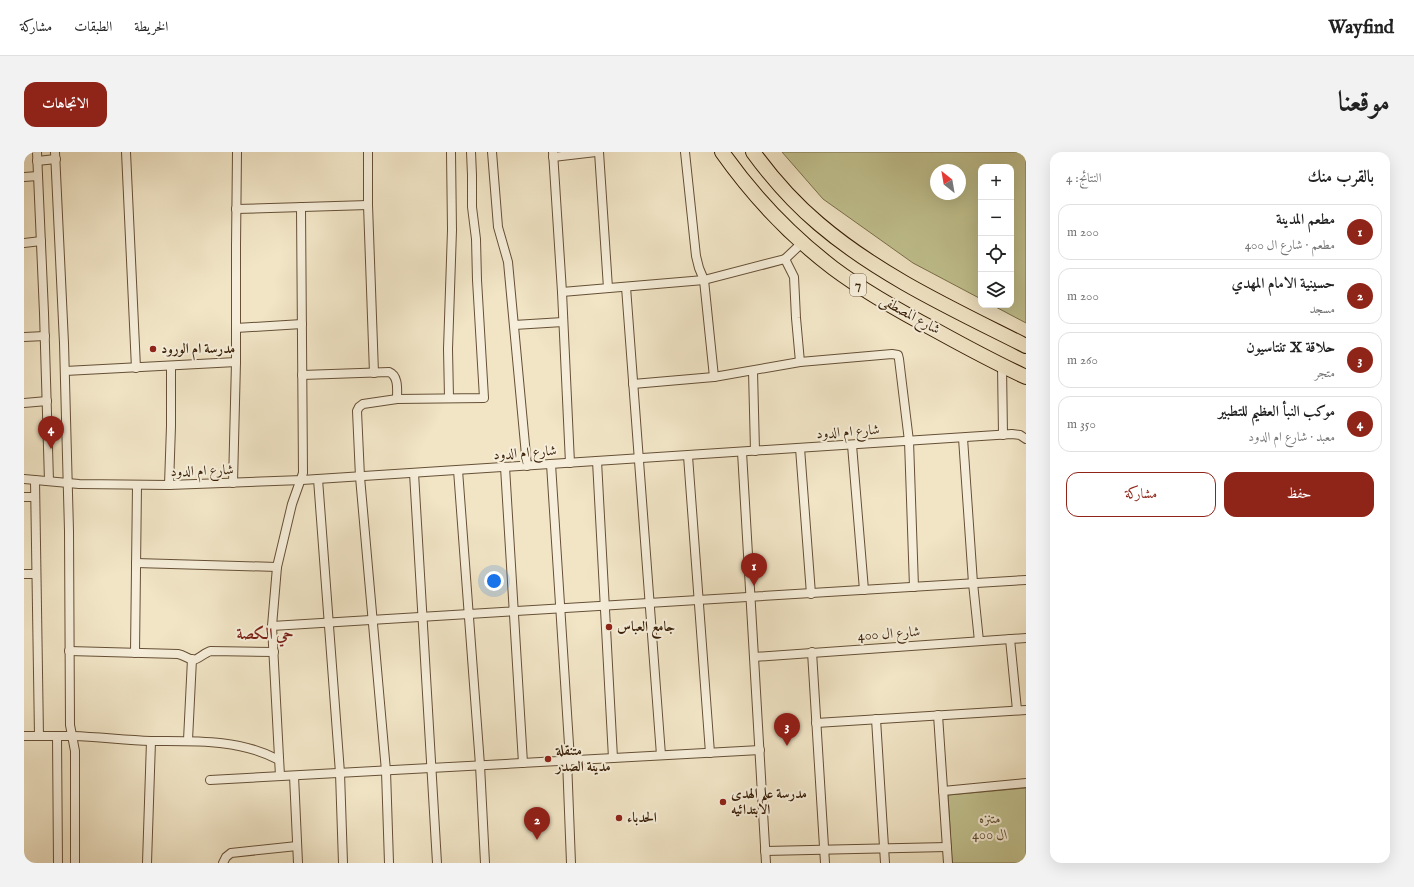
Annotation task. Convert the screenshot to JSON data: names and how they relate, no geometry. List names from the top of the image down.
{
  "streets": {
    "highway": ["7", "شارع المصطفى"],
    "street": ["شارع ام الدود", "شارع ال 400"]
  },
  "districts": ["حي الكصة"],
  "parks": ["متنزه ال 400"],
  "places": [
    "مدرسة ام الورود",
    "جامع العباس",
    "متنقلة مدينة الصدر",
    "مدرسة علم الهدى الابتدائيه",
    "الحدباء"
  ],
  "north": "top left",
  "page": {
    "header": "Wayfind",
    "nav": ["الخريطة", "الطبقات", "مشاركة"],
    "title": "موقعنا",
    "buttons": [
      "الاتجاهات",
      ["حفظ", "مشاركة"]
    ],
    "heading": ["بالقرب منك", "النتائج: 4"],
    "map_buttons": ["+", "−"],
    "list": [
      {
        "mark": "1",
        "name": "مطعم المدينة",
        "note": "مطعم · شارع ال 400",
        "value": "200 m"
      },
      {
        "mark": "2",
        "name": "حسينية الامام المهدي",
        "note": "مسجد",
        "value": "200 m"
      },
      {
        "mark": "3",
        "name": "حلاقة X تنتاسيون",
        "note": "متجر",
        "value": "260 m"
      },
      {
        "mark": "4",
        "name": "موكب النبأ العظيم للتطبير",
        "note": "معبد · شارع ام الدود",
        "value": "350 m"
      }
    ],
    "pins": [
      "4",
      "1",
      "3",
      "2"
    ]
  }
}
